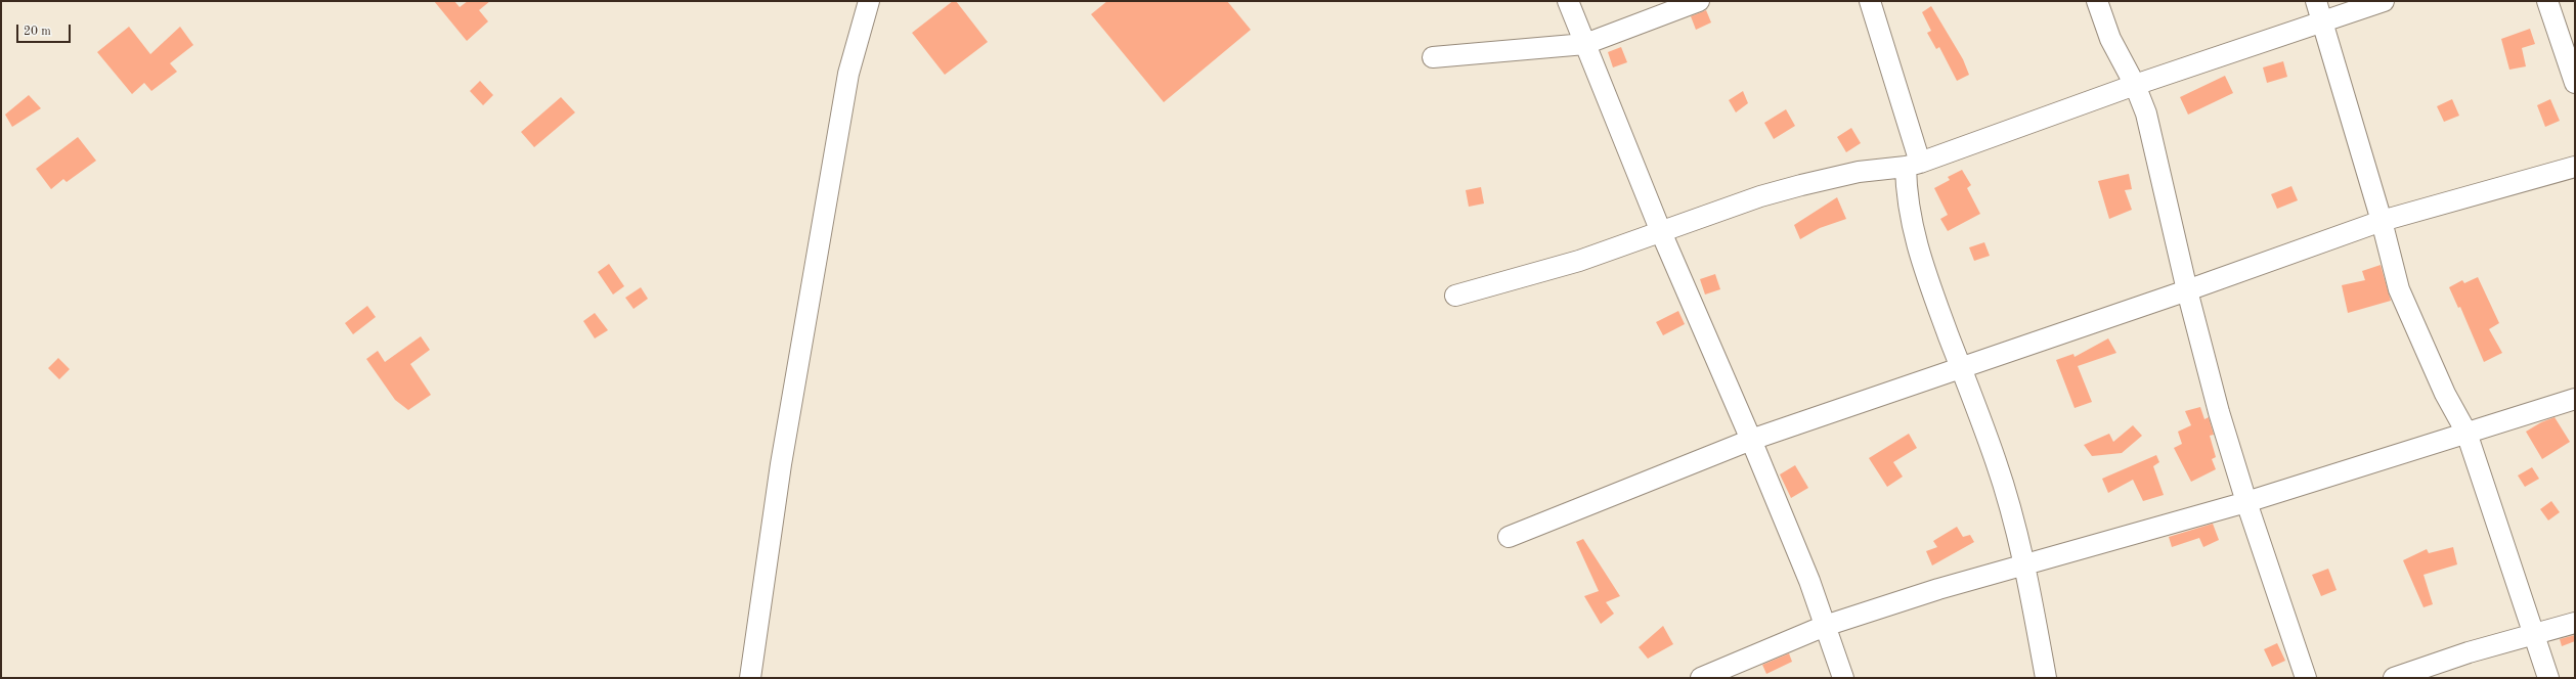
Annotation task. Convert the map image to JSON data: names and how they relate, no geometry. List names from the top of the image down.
{
  "scale_bar": "20 m"
}
